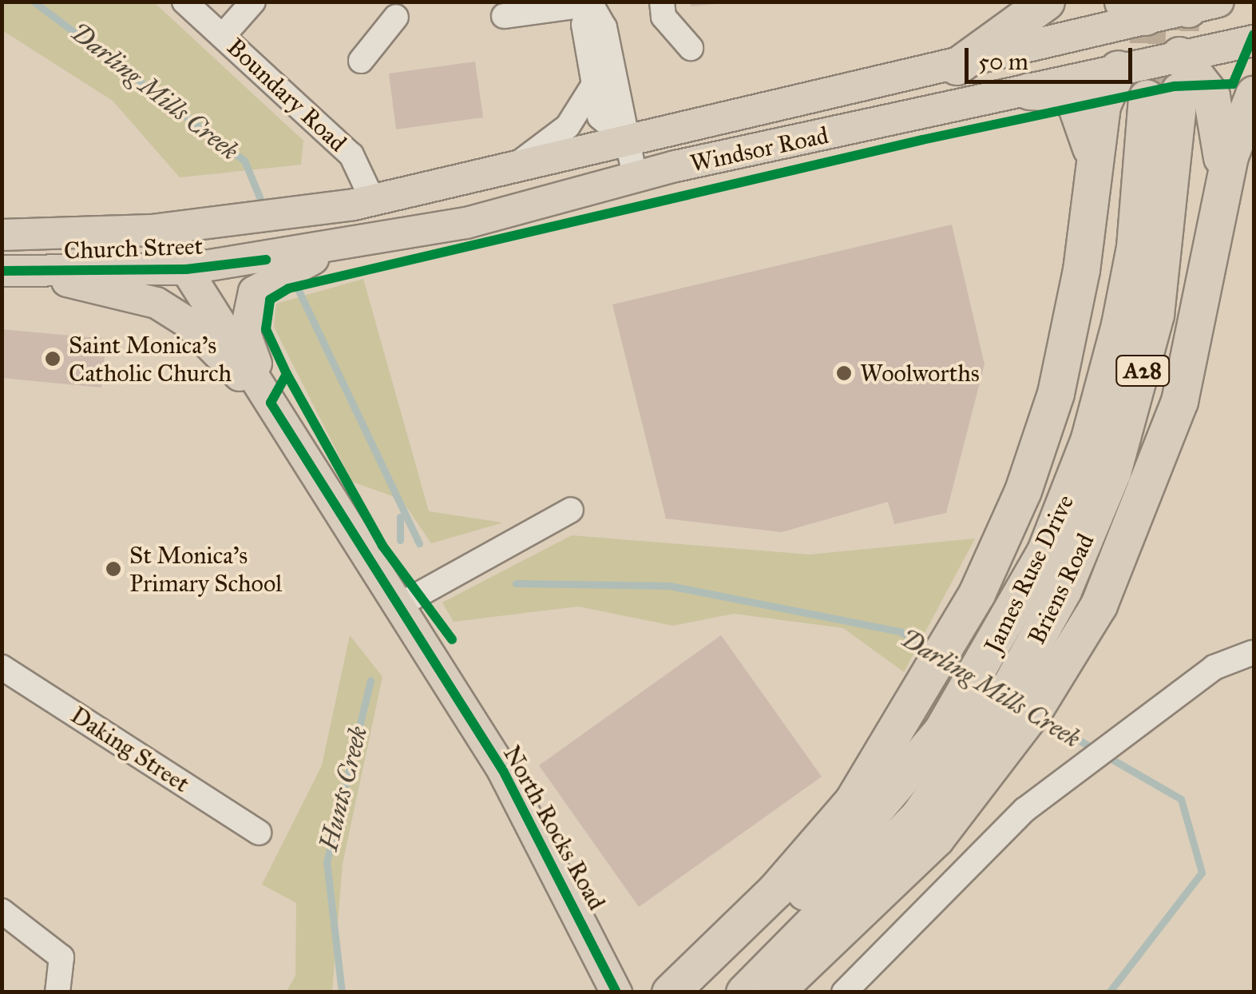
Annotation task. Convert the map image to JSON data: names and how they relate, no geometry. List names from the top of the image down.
{
  "streets": {
    "highway": ["A28", "Briens Road"],
    "main road": ["Windsor Road", "Church Street", "North Rocks Road"],
    "street": ["Boundary Road", "Daking Street"]
  },
  "crossings": [
    ["Boundary Road", "Windsor Road"],
    ["Windsor Road", "Church Street"],
    ["Church Street", "North Rocks Road"],
    ["A28", "Briens Road"]
  ],
  "water": ["Darling Mills Creek", "Hunts Creek"],
  "places": ["Saint Monica's Catholic Church", "Woolworths", "St Monica's Primary School"],
  "scale_bar": "50 m"
}
